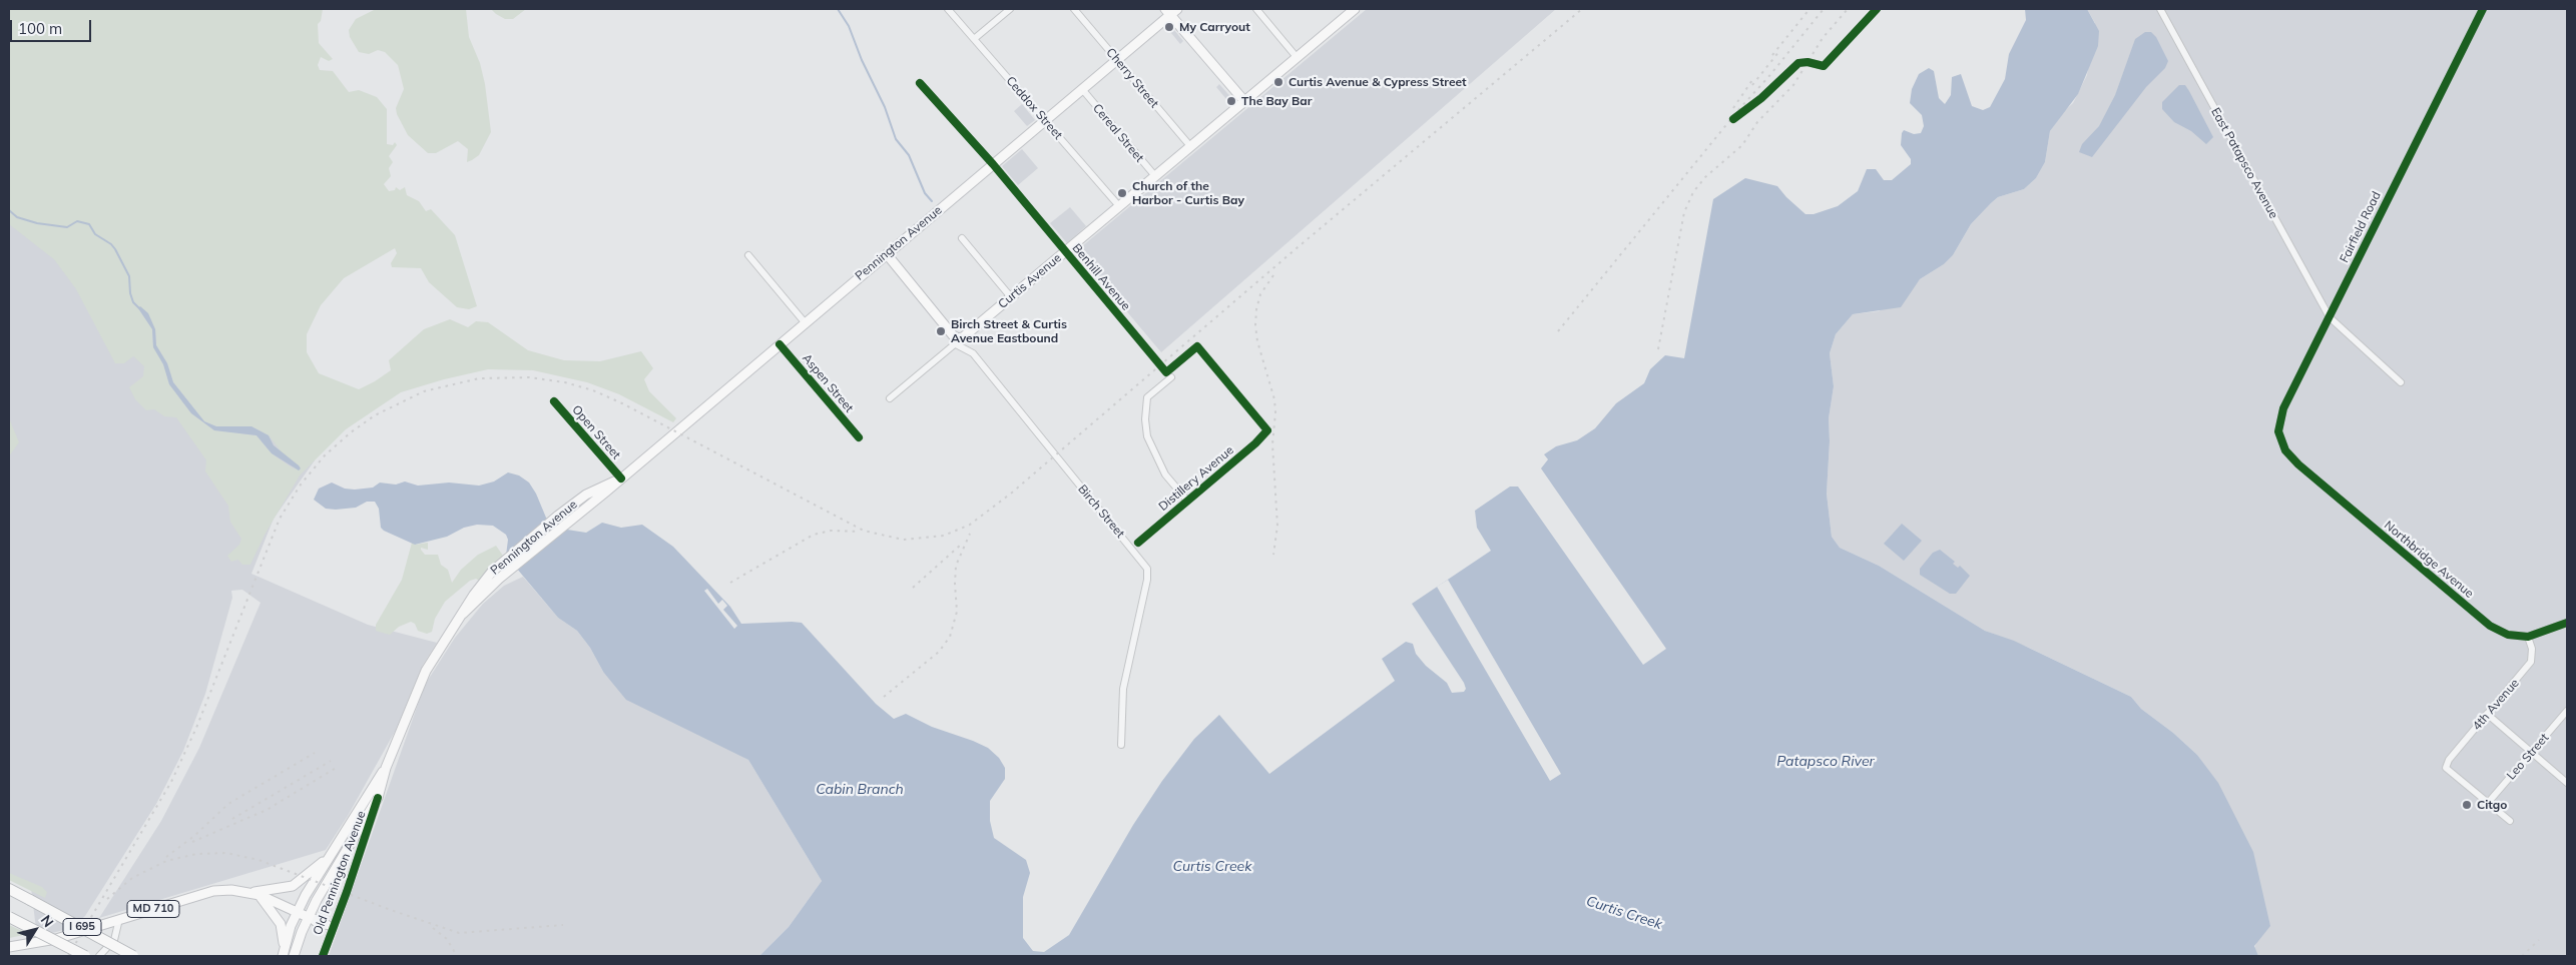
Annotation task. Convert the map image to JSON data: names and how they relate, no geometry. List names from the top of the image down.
{
  "streets": {
    "highway": ["I 695"],
    "main road": [
      "Pennington Avenue",
      "Curtis Avenue",
      "Birch Street",
      "MD 710"
    ],
    "street": [
      "Cherry Street",
      "Ceddox Street",
      "Cereal Street",
      "East Patapsco Avenue",
      "Fairfield Road",
      "Benhill Avenue",
      "Aspen Street",
      "Open Street",
      "Distillery Avenue",
      "Northbridge Avenue",
      "4th Avenue",
      "Leo Street",
      "Old Pennington Avenue"
    ]
  },
  "crossings": [
    ["Cherry Street", "Pennington Avenue"],
    ["Cherry Street", "Curtis Avenue"],
    ["Ceddox Street", "Pennington Avenue"],
    ["Ceddox Street", "Curtis Avenue"],
    ["Cereal Street", "Pennington Avenue"],
    ["Cereal Street", "Curtis Avenue"],
    ["East Patapsco Avenue", "Fairfield Road"],
    ["Fairfield Road", "Northbridge Avenue"],
    ["Pennington Avenue", "Benhill Avenue"],
    ["Pennington Avenue", "Aspen Street"],
    ["Pennington Avenue", "Open Street"],
    ["Pennington Avenue", "Birch Street"],
    ["Pennington Avenue", "Old Pennington Avenue"],
    ["Pennington Avenue", "MD 710"],
    ["Benhill Avenue", "Curtis Avenue"],
    ["Benhill Avenue", "Distillery Avenue"],
    ["Curtis Avenue", "Birch Street"],
    ["Northbridge Avenue", "4th Avenue"],
    ["4th Avenue", "Leo Street"]
  ],
  "water": ["Patapsco River", "Cabin Branch", "Curtis Creek"],
  "places": [
    "My Carryout",
    "Curtis Avenue & Cypress Street",
    "The Bay Bar",
    "Church of the Harbor - Curtis Bay",
    "Birch Street & Curtis Avenue Eastbound",
    "Citgo"
  ],
  "scale_bar": "100 m",
  "north": "top right"
}
